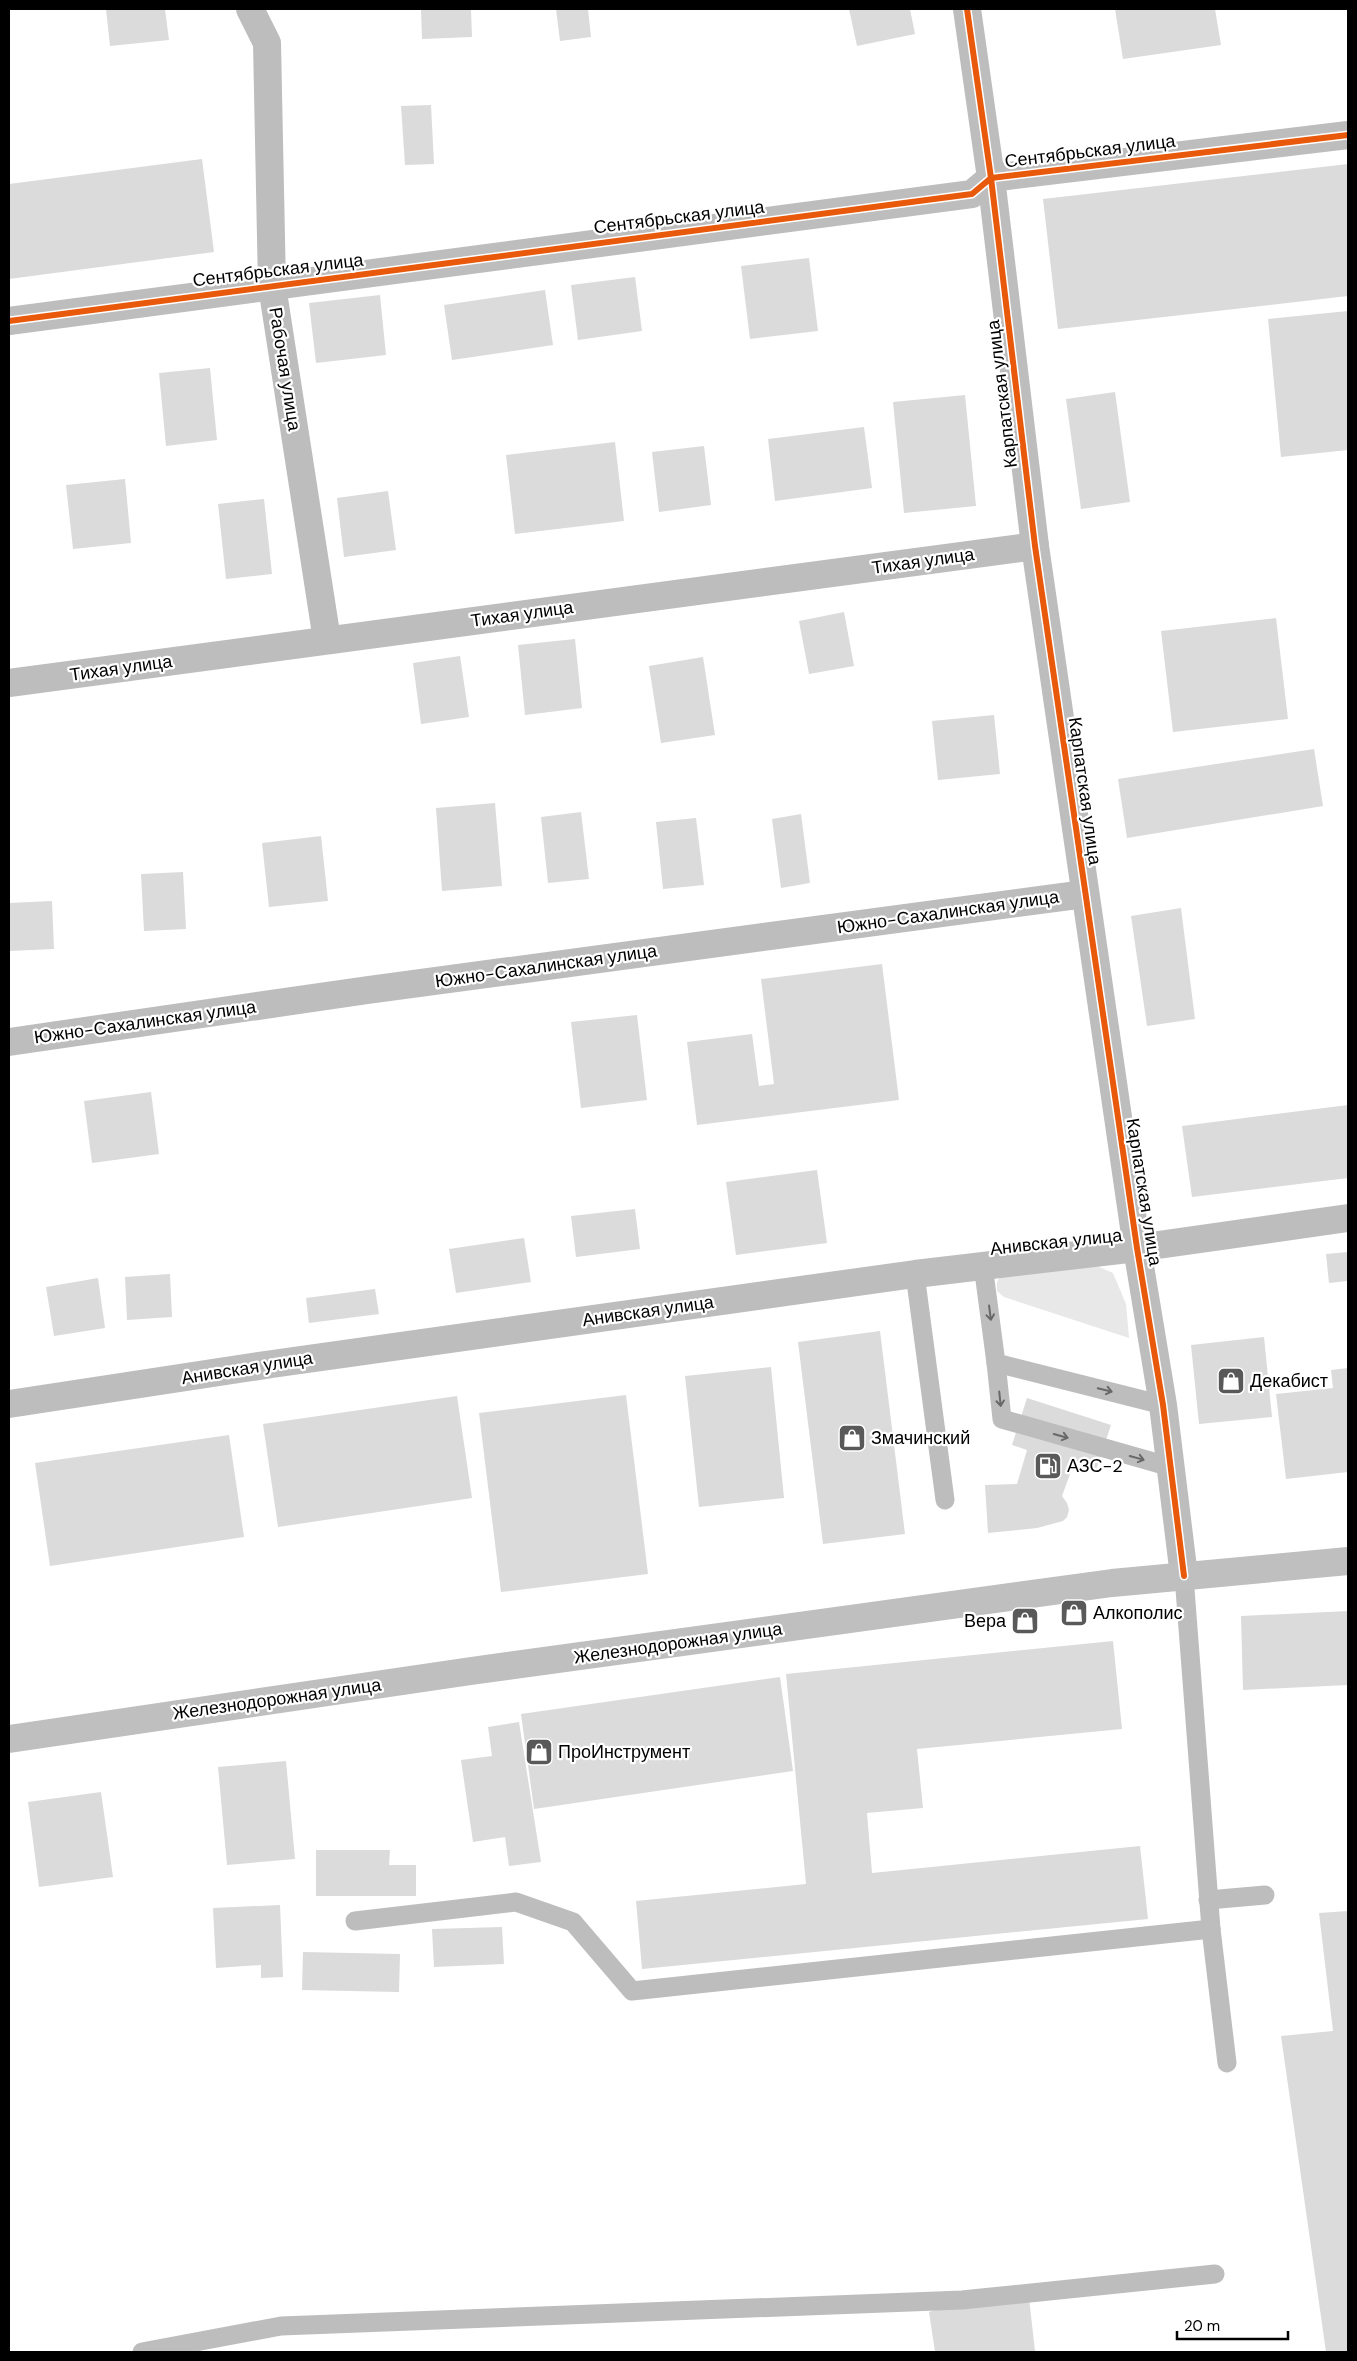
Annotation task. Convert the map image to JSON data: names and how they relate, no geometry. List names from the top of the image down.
{
  "streets": {
    "main road": ["Железнодорожная улица"],
    "street": [
      "Сентябрьская улица",
      "Рабочая улица",
      "Карпатская улица",
      "Тихая улица",
      "Южно-Сахалинская улица",
      "Анивская улица"
    ]
  },
  "crossings": [
    ["Сентябрьская улица", "Рабочая улица"],
    ["Сентябрьская улица", "Карпатская улица"],
    ["Рабочая улица", "Тихая улица"],
    ["Карпатская улица", "Тихая улица"],
    ["Карпатская улица", "Южно-Сахалинская улица"],
    ["Карпатская улица", "Анивская улица"],
    ["Карпатская улица", "Железнодорожная улица"]
  ],
  "places": {
    "shop": [
      "Декабист",
      "Змачинский",
      "Алкополис",
      "Вера",
      "ПроИнструмент"
    ],
    "fuel station": ["АЗС-2"]
  },
  "scale_bar": "20 m"
}
